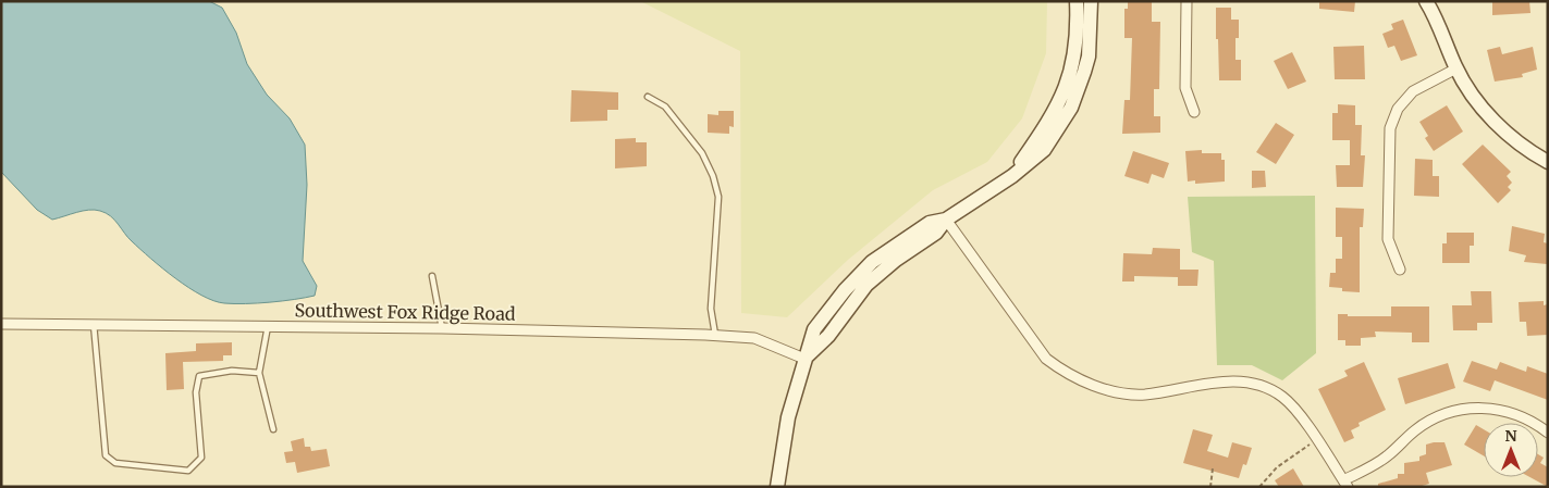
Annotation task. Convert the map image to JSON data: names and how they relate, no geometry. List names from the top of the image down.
{
  "streets": {
    "street": ["Southwest Fox Ridge Road"]
  },
  "north": "top"
}
